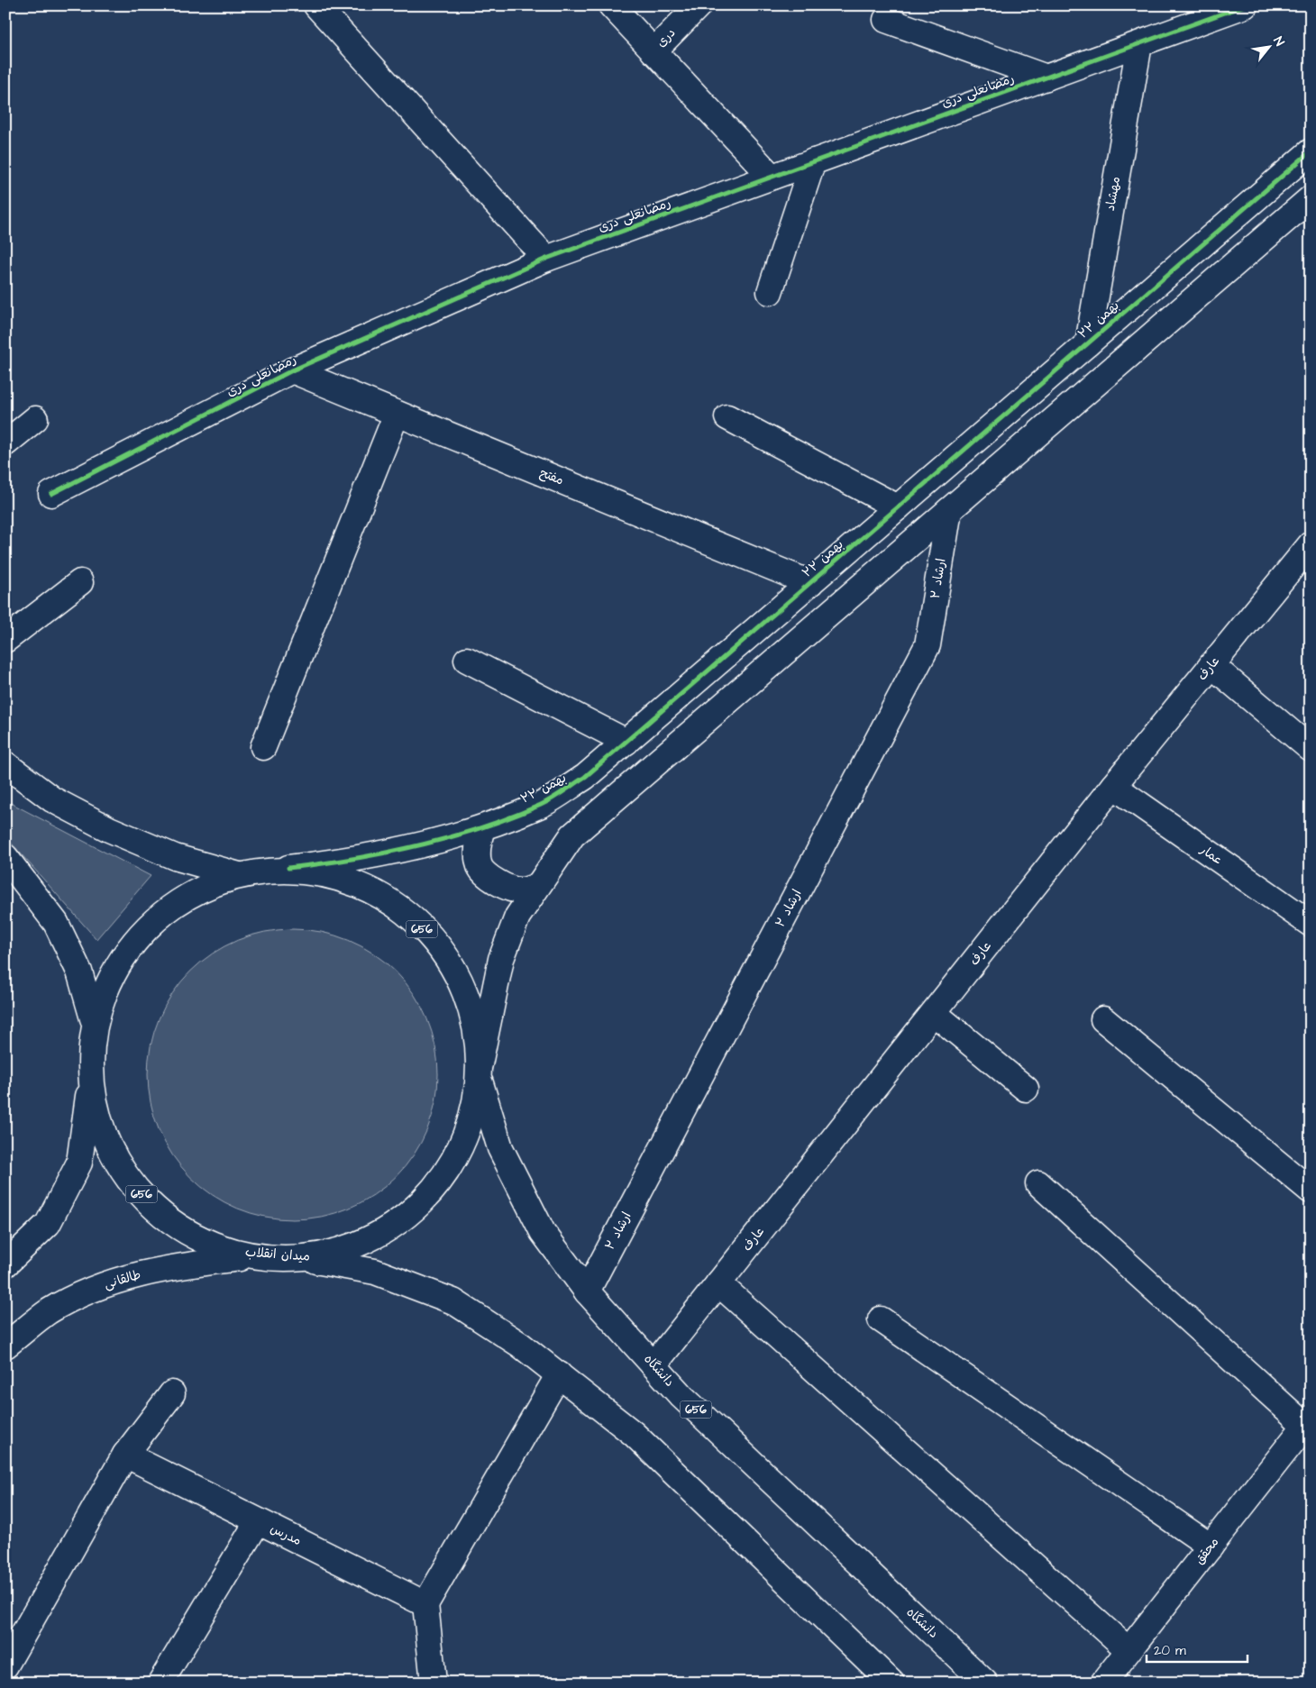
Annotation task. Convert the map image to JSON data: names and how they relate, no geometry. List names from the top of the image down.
{
  "streets": {
    "street": [
      "دری",
      "رمضانعلی دری",
      "مهشاد",
      "۲۲ بهمن",
      "مفتح",
      "ارشاد ۲",
      "عارف",
      "عمار",
      "656",
      "میدان انقلاب",
      "طالقانی",
      "دانشگاه",
      "مدرس",
      "محقق"
    ]
  },
  "crossings": [
    ["رمضانعلی دری", "مهشاد"],
    ["رمضانعلی دری", "مفتح"],
    ["مهشاد", "۲۲ بهمن"],
    ["۲۲ بهمن", "مفتح"],
    ["۲۲ بهمن", "میدان انقلاب"],
    ["ارشاد ۲", "دانشگاه"],
    ["عارف", "عمار"],
    ["عارف", "دانشگاه"],
    ["656", "میدان انقلاب"],
    ["میدان انقلاب", "طالقانی"],
    ["میدان انقلاب", "دانشگاه"]
  ],
  "scale_bar": "20 m",
  "north": "top right"
}
